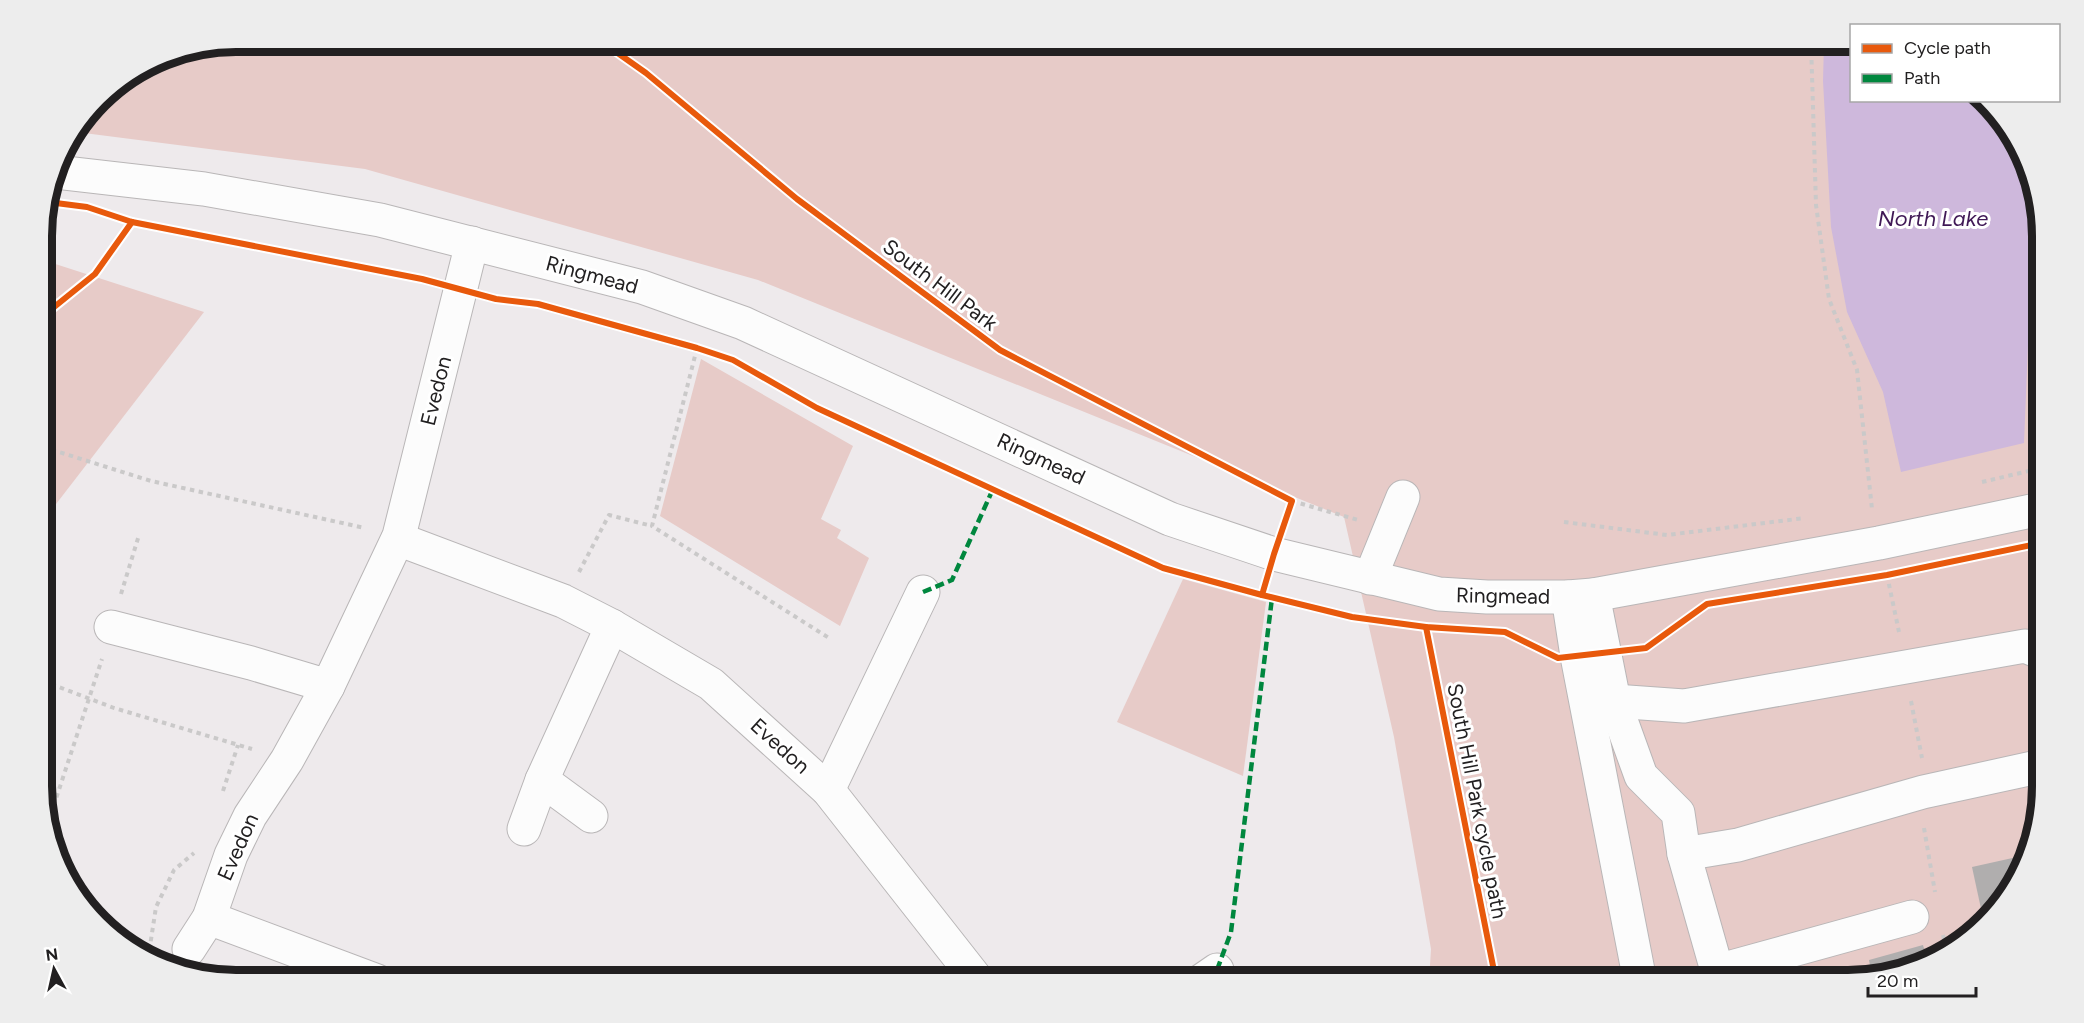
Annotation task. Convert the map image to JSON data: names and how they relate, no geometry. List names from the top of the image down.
{
  "streets": {
    "street": ["Ringmead", "Evedon"],
    "cycle path": ["South Hill Park", "South Hill Park cycle path"]
  },
  "crossings": [
    ["Ringmead", "Evedon"]
  ],
  "water": ["North Lake"],
  "legend": ["Cycle path", "Path"],
  "scale_bar": "20 m",
  "north": "top"
}
